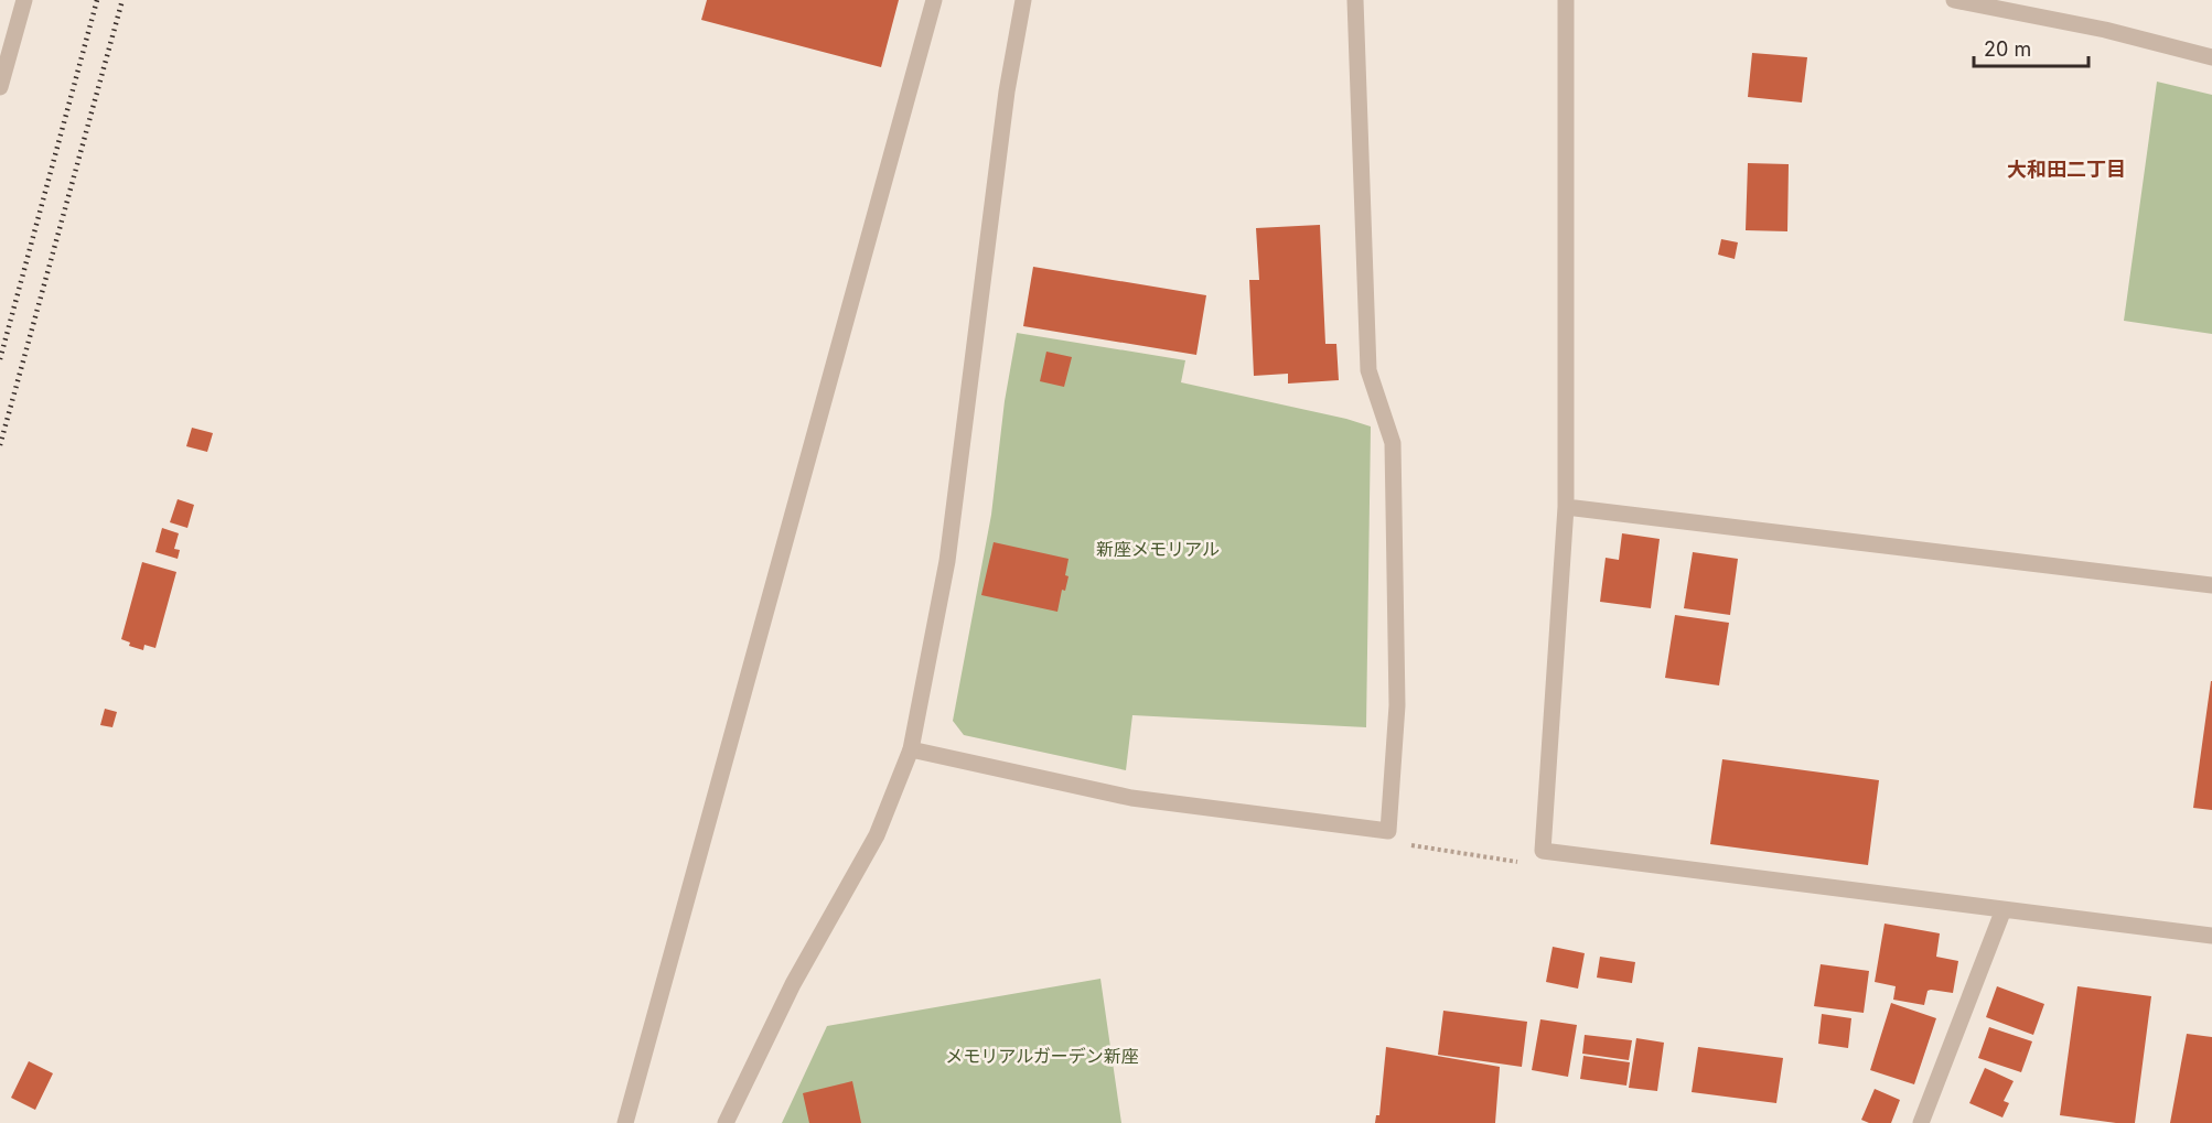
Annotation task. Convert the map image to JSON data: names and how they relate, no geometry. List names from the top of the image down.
{
  "districts": ["大和田二丁目"],
  "parks": ["新座メモリアル", "メモリアルガーデン新座"],
  "scale_bar": "20 m"
}
